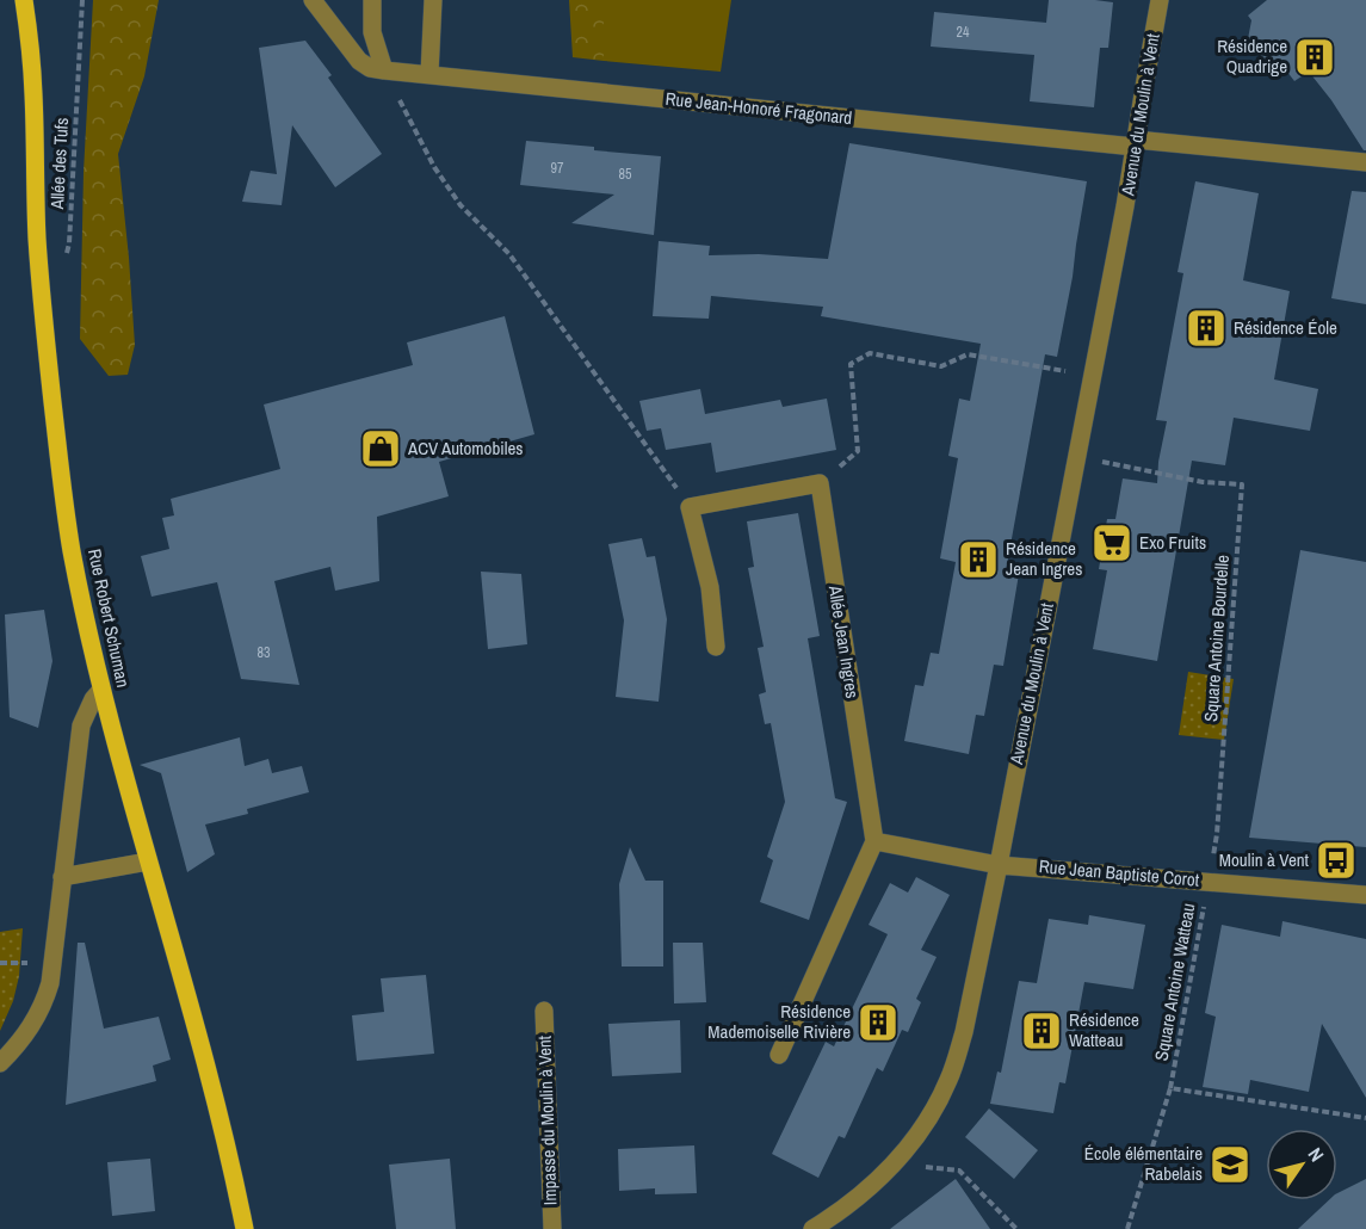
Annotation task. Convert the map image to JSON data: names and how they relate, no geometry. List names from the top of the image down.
{
  "streets": {
    "main road": ["Rue Robert Schuman"],
    "street": [
      "Rue Jean-Honoré Fragonard",
      "Avenue du Moulin à Vent",
      "Allée Jean Ingres",
      "Rue Jean Baptiste Corot",
      "Impasse du Moulin à Vent"
    ],
    "path": ["Allée des Tufs", "Square Antoine Bourdelle", "Square Antoine Watteau"]
  },
  "crossings": [
    ["Rue Jean-Honoré Fragonard", "Avenue du Moulin à Vent"],
    ["Avenue du Moulin à Vent", "Square Antoine Bourdelle"],
    ["Avenue du Moulin à Vent", "Rue Jean Baptiste Corot"],
    ["Allée Jean Ingres", "Rue Jean Baptiste Corot"],
    ["Rue Jean Baptiste Corot", "Square Antoine Watteau"]
  ],
  "places": {
    "building": [
      "Résidence Quadrige",
      "Résidence Éole",
      "Résidence Jean Ingres",
      "Résidence Mademoiselle Rivière",
      "Résidence Watteau"
    ],
    "shop": ["ACV Automobiles"],
    "supermarket": ["Exo Fruits"],
    "bus stop": ["Moulin à Vent"],
    "school or university": ["École élémentaire Rabelais"]
  },
  "house_numbers": [
    "24",
    "97",
    "85",
    "83"
  ],
  "north": "top right"
}
